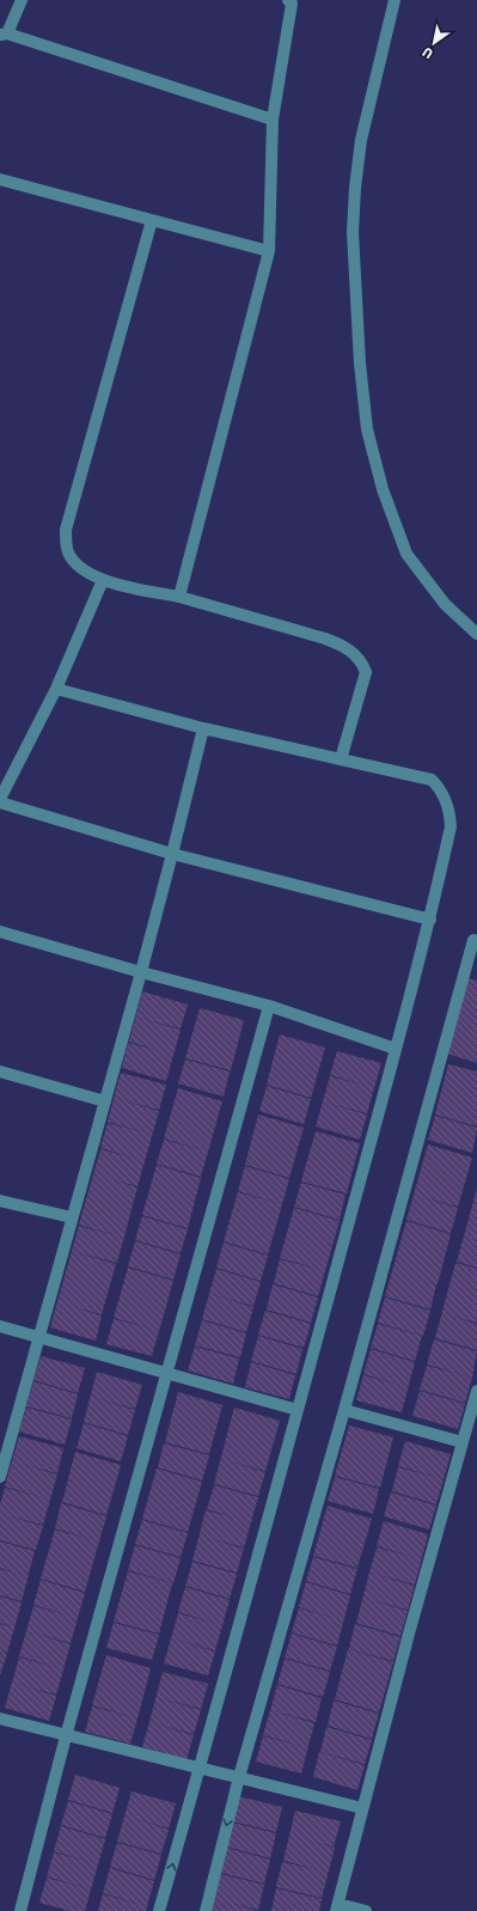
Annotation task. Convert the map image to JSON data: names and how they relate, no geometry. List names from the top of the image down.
{
  "north": "bottom left"
}
